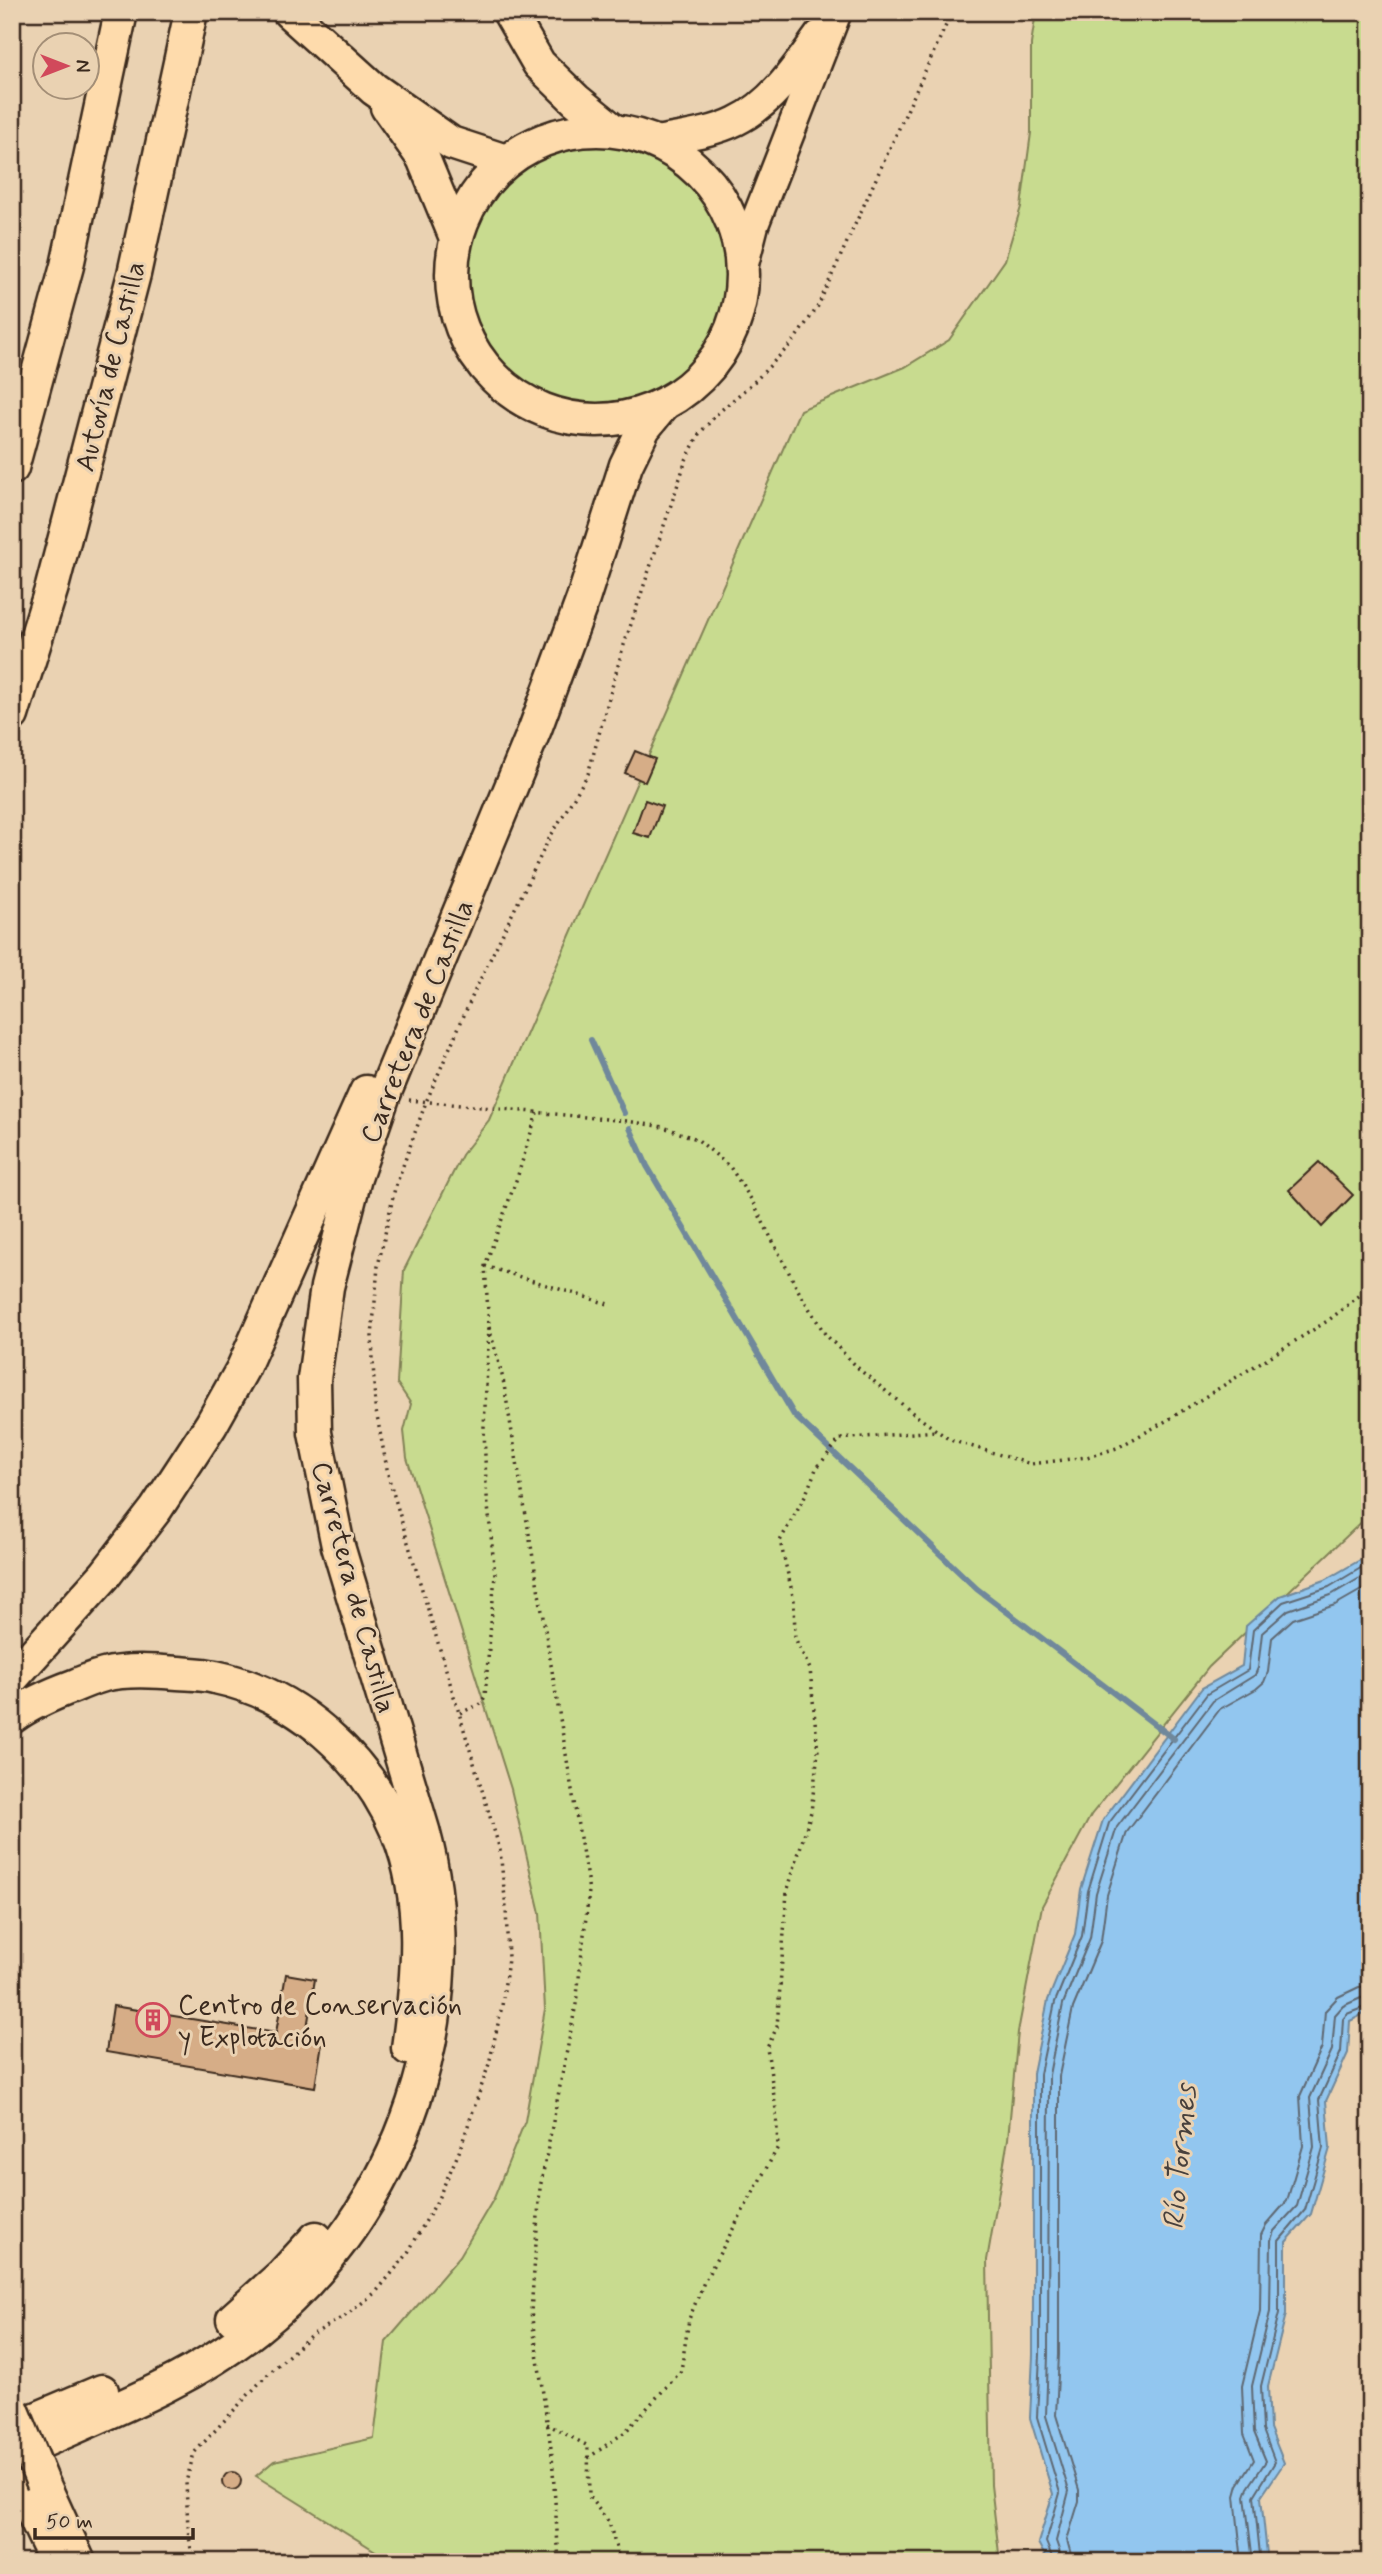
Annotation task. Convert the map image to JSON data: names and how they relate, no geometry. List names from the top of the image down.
{
  "streets": {
    "highway": ["Autovía de Castilla", "Carretera de Castilla"]
  },
  "water": ["Río Tormes"],
  "places": {
    "building": ["Centro de Conservación y Explotación"]
  },
  "scale_bar": "50 m",
  "north": "right"
}
